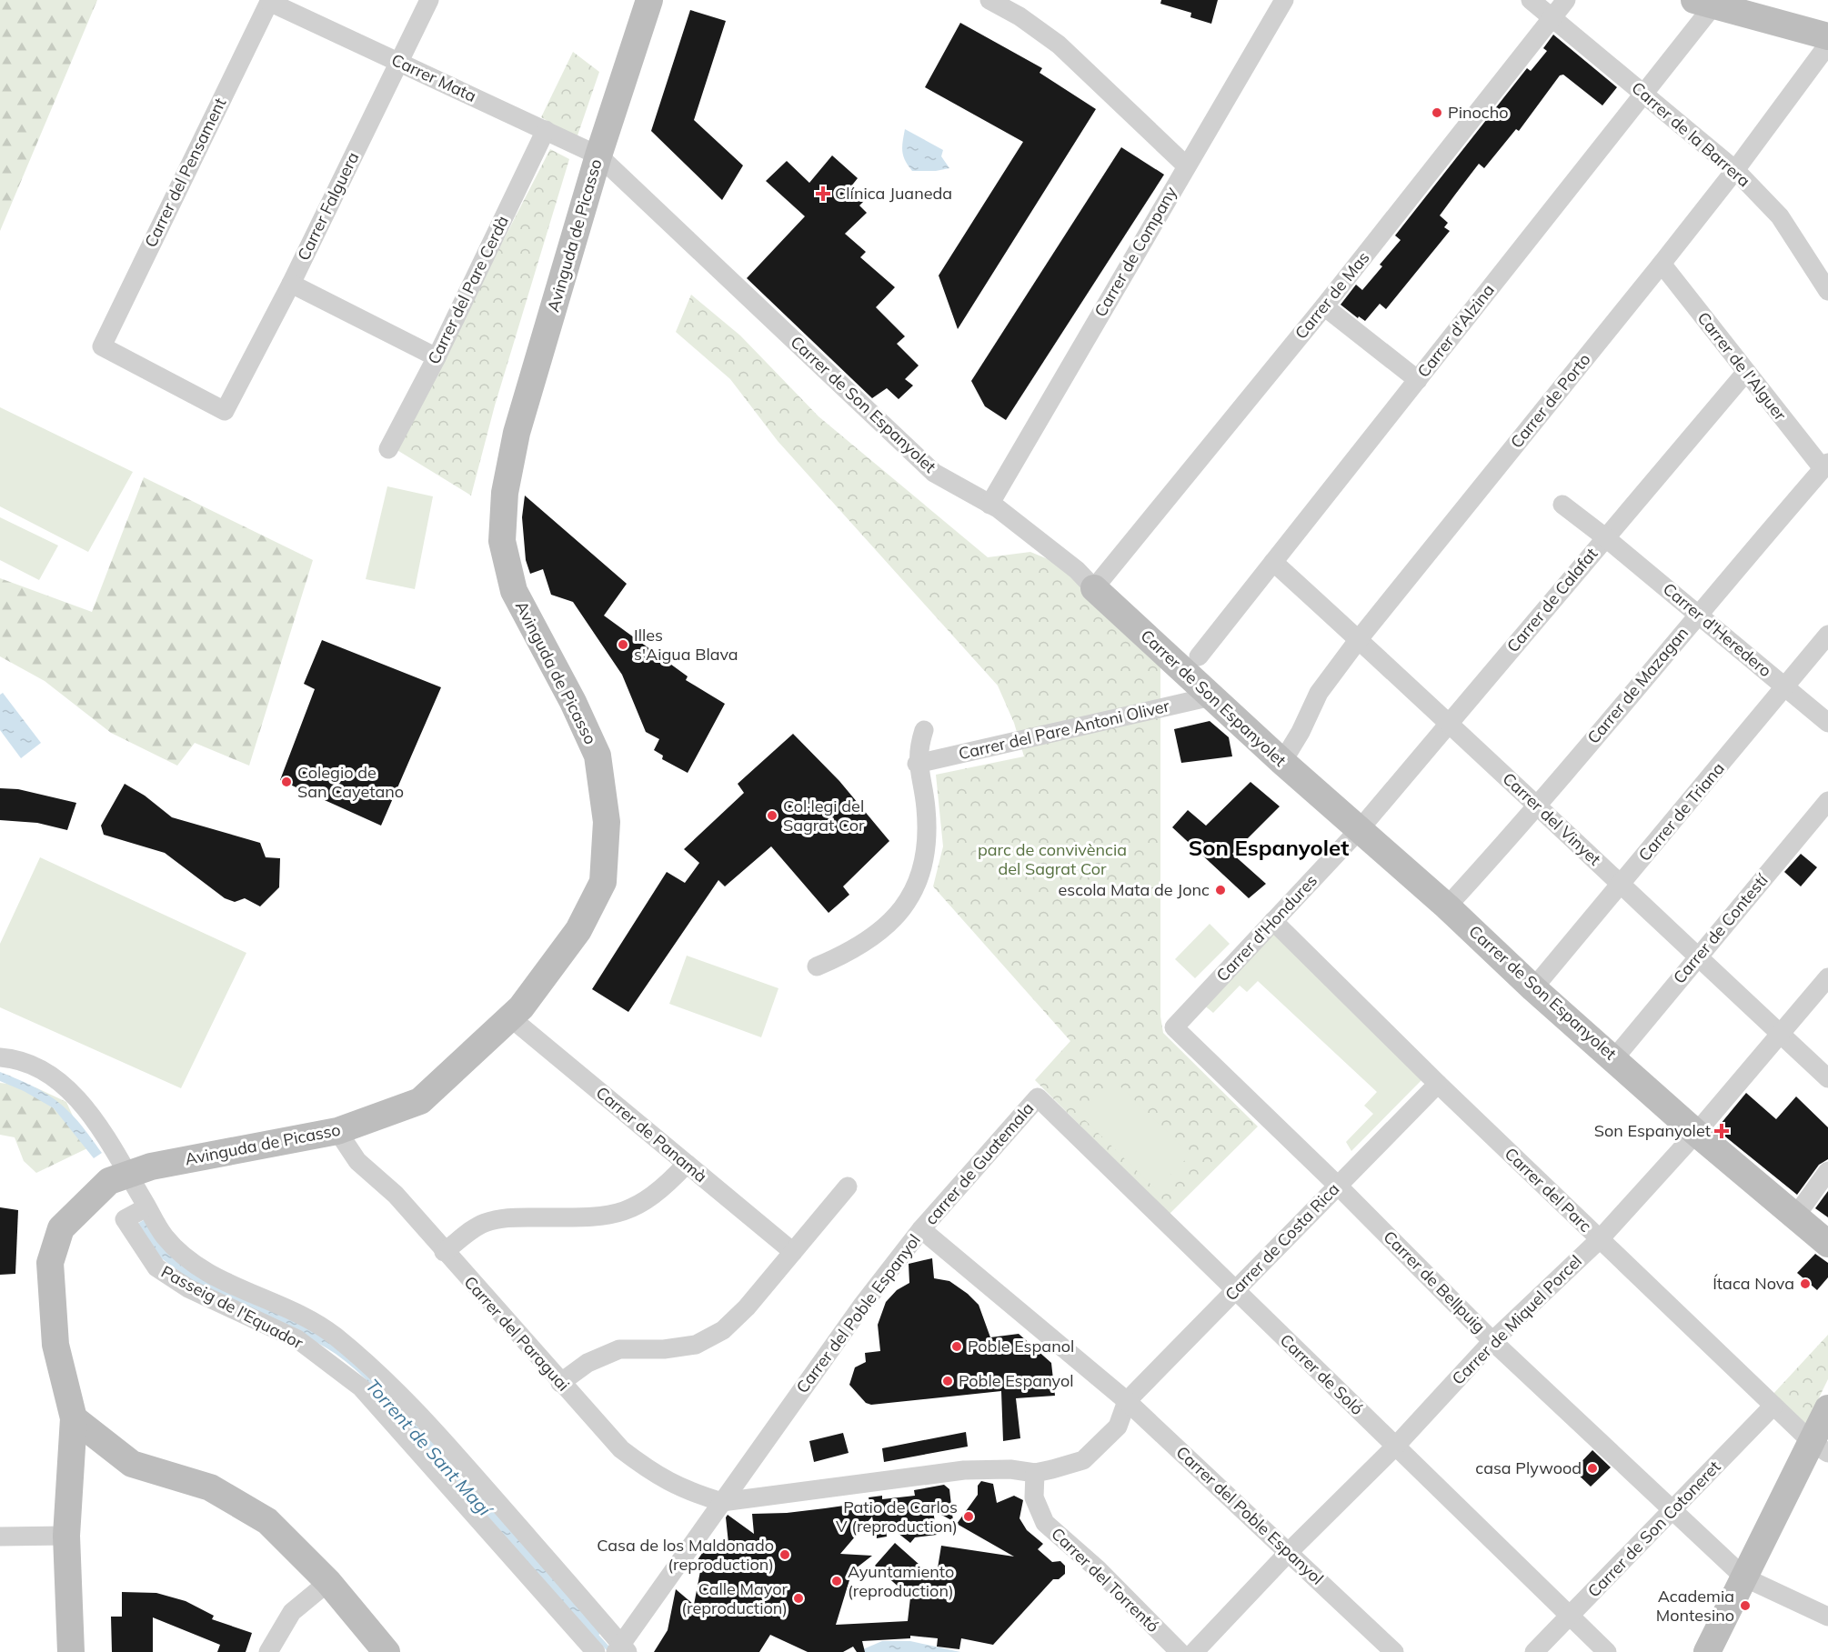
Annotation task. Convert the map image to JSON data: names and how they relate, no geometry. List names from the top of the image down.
{
  "streets": {
    "street": [
      "Carrer Mata",
      "Carrer de la Barrera",
      "Carrer del Pensament",
      "Carrer Falguera",
      "Avinguda de Picasso",
      "Carrer de Company",
      "Carrer del Pare Cerdà",
      "Carrer de Mas",
      "Carrer d'Alzina",
      "Carrer de l'Alguer",
      "Carrer de Porto",
      "Carrer de Son Espanyolet",
      "Carrer de Calafat",
      "Carrer d'Heredero",
      "Carrer de Mazagan",
      "Carrer del Pare Antoni Oliver",
      "Carrer de Triana",
      "Carrer del Vinyet",
      "Carrer d'Hondures",
      "Carrer de Contestí",
      "Carrer de Panamà",
      "carrer de Guatemala",
      "Carrer del Parc",
      "Carrer de Costa Rica",
      "Carrer de Bellpuig",
      "Passeig de l'Equador",
      "Carrer del Poble Espanyol",
      "Carrer de Miquel Porcel",
      "Carrer del Paraguai",
      "Carrer de Soló",
      "Carrer de Son Cotoneret",
      "Carrer del Torrentó"
    ]
  },
  "crossings": [
    ["Carrer Mata", "Carrer del Pensament"],
    ["Carrer Mata", "Carrer Falguera"],
    ["Carrer Mata", "Avinguda de Picasso"],
    ["Carrer Mata", "Carrer del Pare Cerdà"],
    ["Carrer Mata", "Carrer de Son Espanyolet"],
    ["Carrer de la Barrera", "Carrer de Mas"],
    ["Carrer de la Barrera", "Carrer d'Alzina"],
    ["Carrer de la Barrera", "Carrer de Porto"],
    ["Carrer del Pensament", "Carrer Falguera"],
    ["Avinguda de Picasso", "Carrer de Son Espanyolet"],
    ["Avinguda de Picasso", "Carrer de Panamà"],
    ["Avinguda de Picasso", "Carrer del Paraguai"],
    ["Carrer de Company", "Carrer de Son Espanyolet"],
    ["Carrer de Mas", "Carrer de Son Espanyolet"],
    ["Carrer d'Alzina", "Carrer del Vinyet"],
    ["Carrer de l'Alguer", "Carrer de Porto"],
    ["Carrer de l'Alguer", "Carrer de Calafat"],
    ["Carrer de l'Alguer", "Carrer de Mazagan"],
    ["Carrer de Porto", "Carrer de Son Espanyolet"],
    ["Carrer de Porto", "Carrer del Vinyet"],
    ["Carrer de Son Espanyolet", "Carrer de Calafat"],
    ["Carrer de Son Espanyolet", "Carrer de Mazagan"],
    ["Carrer de Son Espanyolet", "Carrer del Pare Antoni Oliver"],
    ["Carrer de Son Espanyolet", "Carrer de Triana"],
    ["Carrer de Son Espanyolet", "Carrer d'Hondures"],
    ["Carrer de Son Espanyolet", "Carrer de Contestí"],
    ["Carrer de Son Espanyolet", "Carrer de Miquel Porcel"],
    ["Carrer de Calafat", "Carrer d'Heredero"],
    ["Carrer de Calafat", "Carrer del Vinyet"],
    ["Carrer de Calafat", "Carrer d'Hondures"],
    ["Carrer d'Heredero", "Carrer de Mazagan"],
    ["Carrer d'Heredero", "Carrer de Triana"],
    ["Carrer de Mazagan", "Carrer del Vinyet"],
    ["Carrer de Triana", "Carrer del Vinyet"],
    ["Carrer del Vinyet", "Carrer de Contestí"],
    ["Carrer del Vinyet", "Carrer de Miquel Porcel"],
    ["Carrer d'Hondures", "Carrer del Parc"],
    ["Carrer d'Hondures", "Carrer de Bellpuig"],
    ["carrer de Guatemala", "Carrer del Poble Espanyol"],
    ["carrer de Guatemala", "Carrer de Soló"],
    ["Carrer del Parc", "Carrer de Costa Rica"],
    ["Carrer del Parc", "Carrer de Miquel Porcel"],
    ["Carrer del Parc", "Carrer de Son Cotoneret"],
    ["Carrer de Costa Rica", "Carrer de Bellpuig"],
    ["Carrer de Costa Rica", "Carrer del Poble Espanyol"],
    ["Carrer de Costa Rica", "Carrer de Soló"],
    ["Carrer de Bellpuig", "Carrer de Miquel Porcel"],
    ["Carrer de Bellpuig", "Carrer de Son Cotoneret"],
    ["Passeig de l'Equador", "Carrer del Poble Espanyol"],
    ["Carrer del Poble Espanyol", "Carrer de Miquel Porcel"],
    ["Carrer del Poble Espanyol", "Carrer del Paraguai"],
    ["Carrer de Miquel Porcel", "Carrer de Soló"],
    ["Carrer de Soló", "Carrer de Son Cotoneret"]
  ],
  "districts": ["Son Espanyolet"],
  "water": ["Torrent de Sant Magí"],
  "parks": ["parc de convivència del Sagrat Cor"],
  "places": {
    "other": [
      "Pinocho",
      "Illes s'Aigua Blava",
      "Colegio de San Cayetano",
      "Col·legi del Sagrat Cor",
      "escola Mata de Jonc",
      "Ítaca Nova",
      "Poble Espanol",
      "Poble Espanyol",
      "casa Plywood",
      "Patio de Carlos V (reproduction)",
      "Casa de los Maldonado (reproduction)",
      "Ayuntamiento (reproduction)",
      "Calle Mayor (reproduction)",
      "Academia Montesino"
    ],
    "health": ["Clínica Juaneda", "Son Espanyolet"]
  }
}
